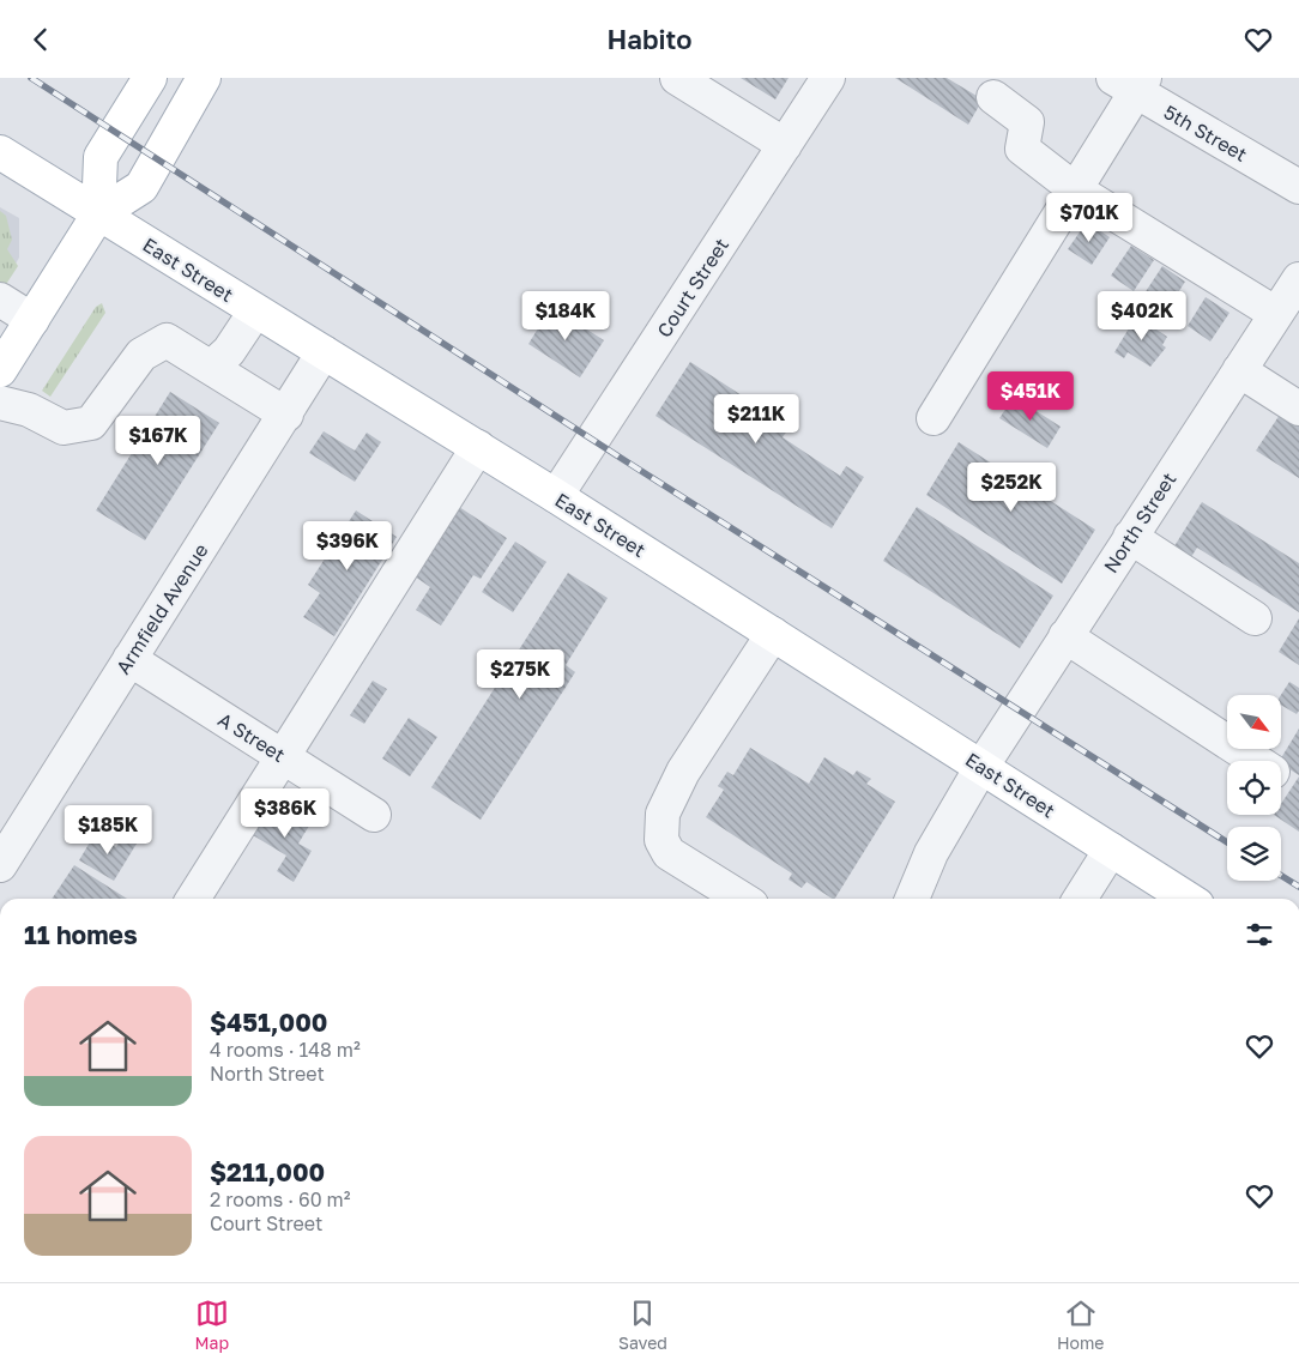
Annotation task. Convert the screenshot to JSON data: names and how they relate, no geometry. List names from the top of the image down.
{
  "streets": {
    "main road": ["East Street"],
    "street": [
      "5th Street",
      "Court Street",
      "North Street",
      "Armfield Avenue",
      "A Street"
    ]
  },
  "crossings": [
    ["East Street", "Court Street"],
    ["East Street", "North Street"],
    ["East Street", "Armfield Avenue"],
    ["Armfield Avenue", "A Street"]
  ],
  "north": "bottom right",
  "page": {
    "header": "Habito",
    "price": [
      "$701K",
      "$184K",
      "$402K",
      "$451K",
      "$211K",
      "$167K",
      "$252K",
      "$396K",
      "$275K",
      "$386K",
      "$185K"
    ],
    "heading": "11 homes",
    "list": [
      {
        "name": "$451,000",
        "note": "4 rooms · 148 m² · North Street"
      },
      {
        "name": "$211,000",
        "note": "2 rooms · 60 m² · Court Street"
      }
    ],
    "tabs": ["Map", "Saved", "Home"]
  }
}
